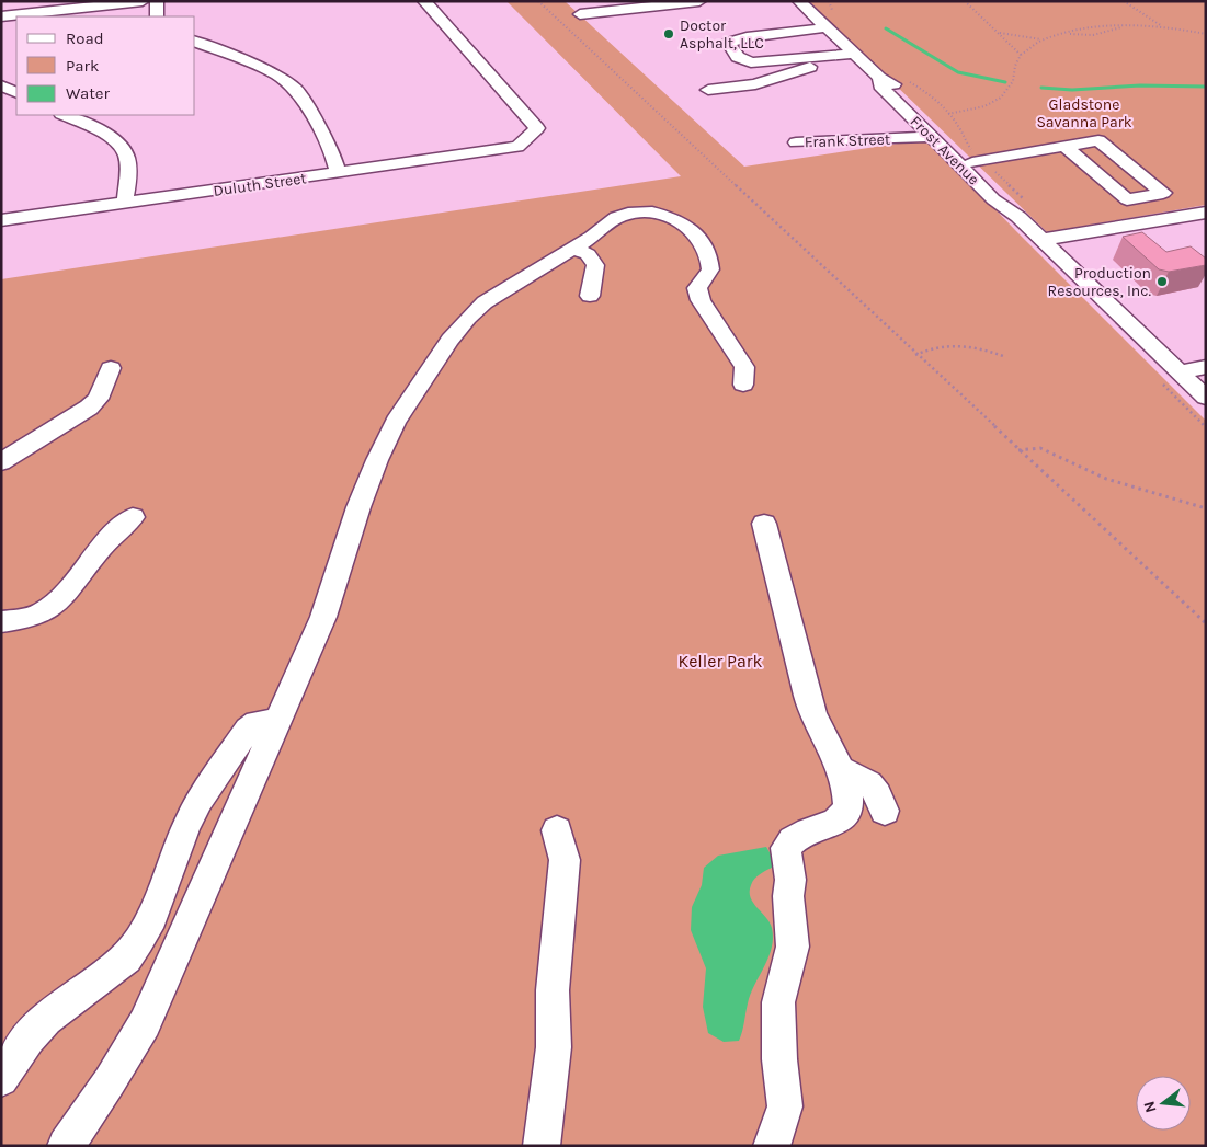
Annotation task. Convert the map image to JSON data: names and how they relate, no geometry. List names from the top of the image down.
{
  "streets": {
    "street": ["Frank Street", "Frost Avenue", "Duluth Street"]
  },
  "crossings": [
    ["Frank Street", "Frost Avenue"]
  ],
  "parks": ["Gladstone Savanna Park", "Keller Park"],
  "places": ["Doctor Asphalt, LLC", "Production Resources, Inc."],
  "legend": ["Road", "Park", "Water"],
  "north": "left"
}
